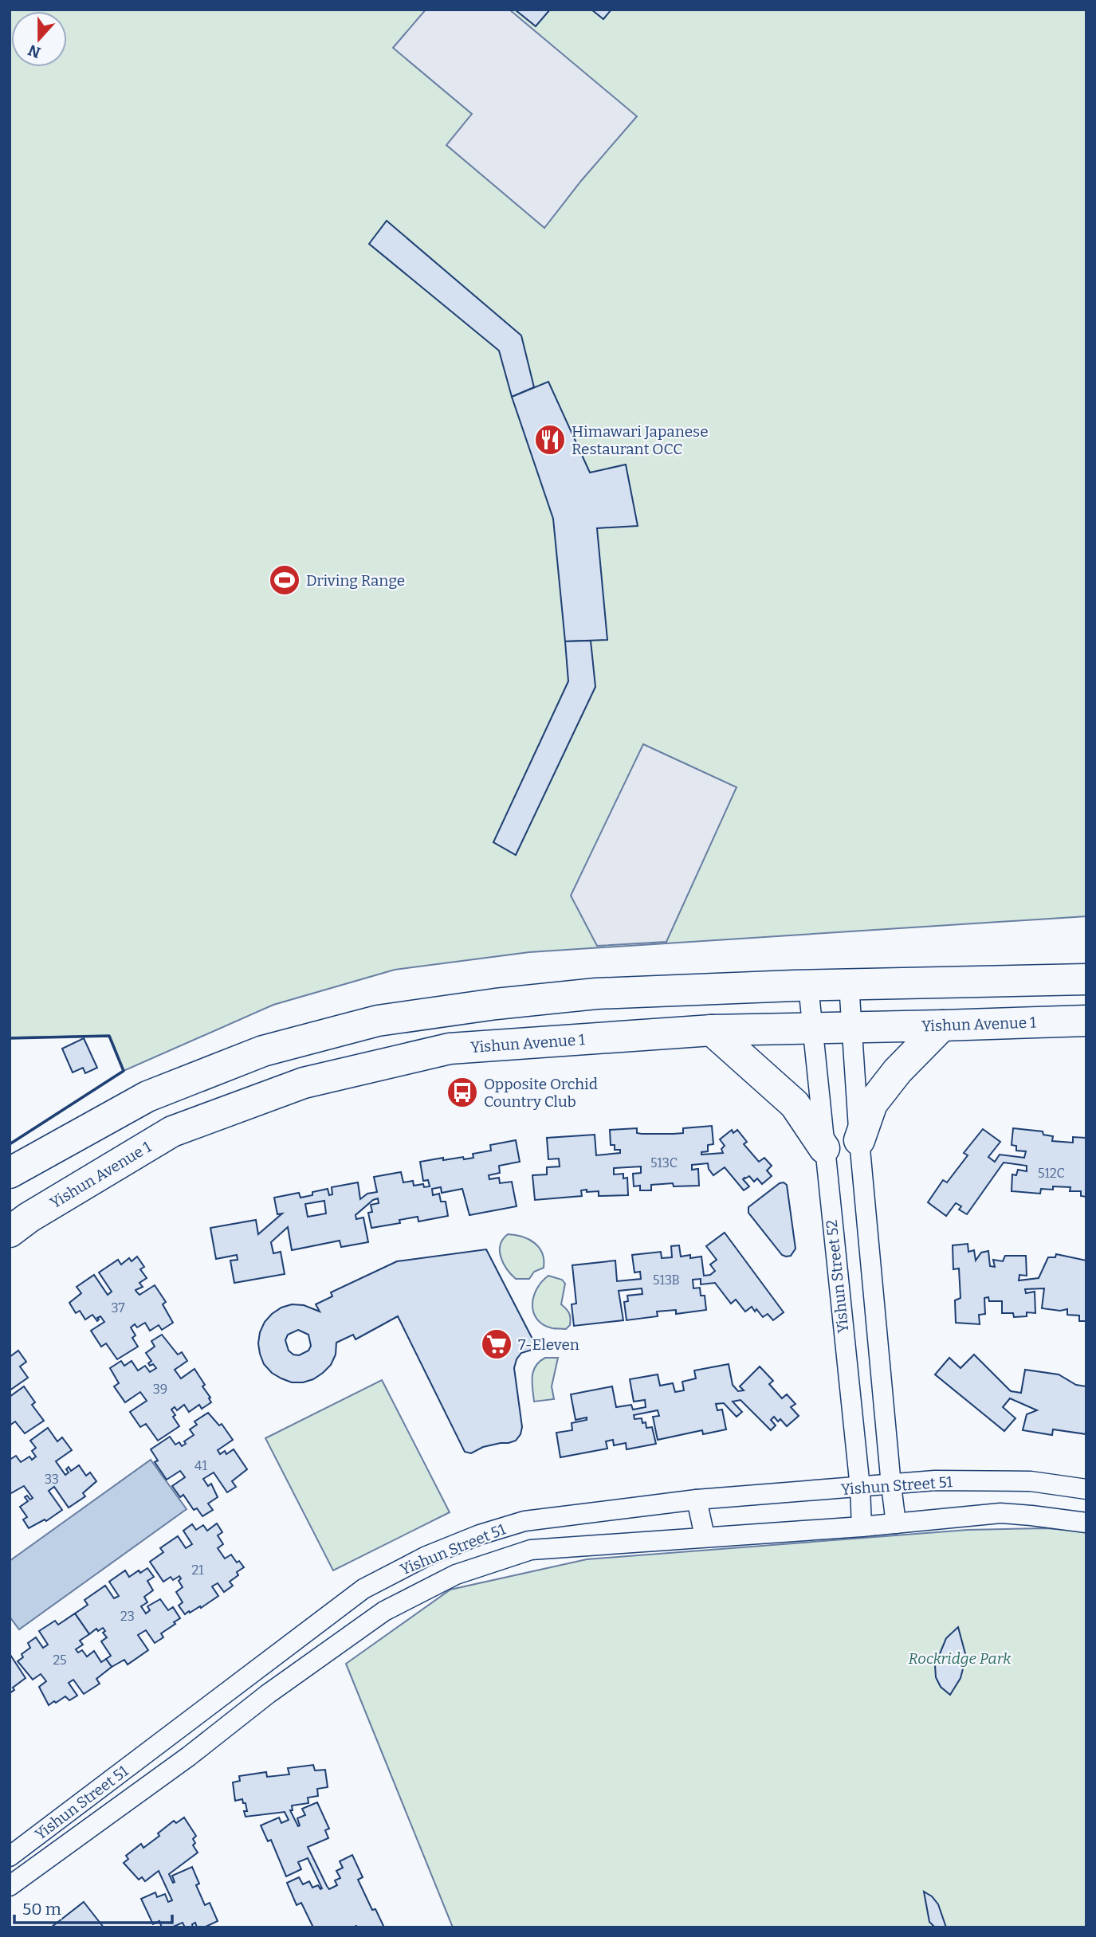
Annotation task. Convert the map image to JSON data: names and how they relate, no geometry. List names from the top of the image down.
{
  "streets": {
    "main road": ["Yishun Avenue 1"],
    "street": ["Yishun Street 52", "Yishun Street 51"]
  },
  "crossings": [
    ["Yishun Avenue 1", "Yishun Street 52"],
    ["Yishun Street 52", "Yishun Street 51"]
  ],
  "parks": ["Rockridge Park"],
  "places": {
    "restaurant": ["Himawari Japanese Restaurant OCC"],
    "sports": ["Driving Range"],
    "bus stop": ["Opposite Orchid Country Club"],
    "supermarket": ["7-Eleven"]
  },
  "house_numbers": [
    "513C",
    "512C",
    "513B",
    "37",
    "39",
    "41",
    "33",
    "21",
    "23",
    "25"
  ],
  "scale_bar": "50 m",
  "north": "bottom"
}
